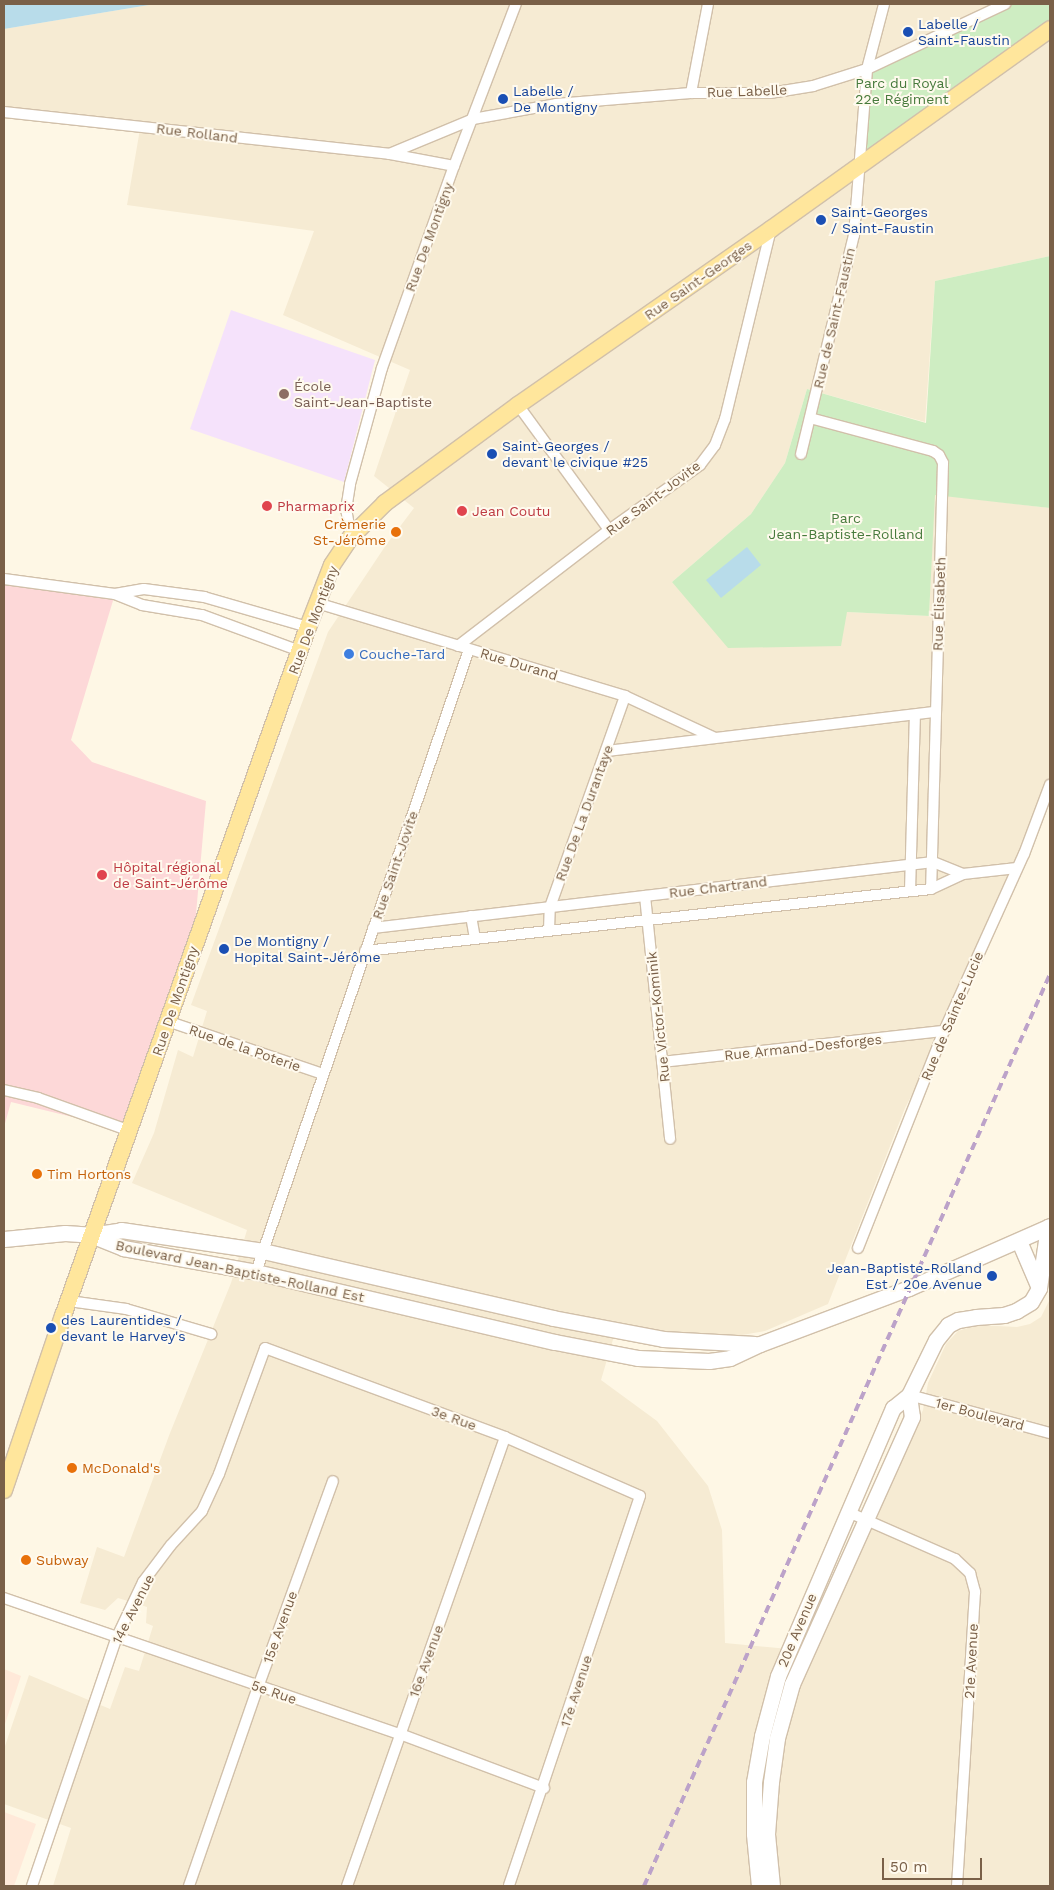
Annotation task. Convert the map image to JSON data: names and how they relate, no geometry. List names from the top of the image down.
{
  "streets": {
    "main road": ["Rue De Montigny", "Rue Saint-Georges"],
    "street": [
      "Rue Labelle",
      "Rue Rolland",
      "Rue de Saint-Faustin",
      "Rue Saint-Jovite",
      "Rue Élisabeth",
      "Rue Durand",
      "Rue De La Durantaye",
      "Rue Chartrand",
      "Rue de Sainte-Lucie",
      "Rue Victor-Kominik",
      "Rue Armand-Desforges",
      "Rue de la Poterie",
      "Boulevard Jean-Baptiste-Rolland Est",
      "1er Boulevard",
      "3e Rue",
      "14e Avenue",
      "15e Avenue",
      "20e Avenue",
      "16e Avenue",
      "21e Avenue",
      "17e Avenue",
      "5e Rue"
    ]
  },
  "crossings": [
    ["Rue Labelle", "Rue Rolland"],
    ["Rue Labelle", "Rue De Montigny"],
    ["Rue Labelle", "Rue de Saint-Faustin"],
    ["Rue Rolland", "Rue De Montigny"],
    ["Rue De Montigny", "Rue Saint-Georges"],
    ["Rue De Montigny", "Rue Durand"],
    ["Rue De Montigny", "Rue de la Poterie"],
    ["Rue De Montigny", "Boulevard Jean-Baptiste-Rolland Est"],
    ["Rue Saint-Georges", "Rue de Saint-Faustin"],
    ["Rue Saint-Georges", "Rue Saint-Jovite"],
    ["Rue de Saint-Faustin", "Rue Élisabeth"],
    ["Rue Saint-Jovite", "Rue Durand"],
    ["Rue Saint-Jovite", "Rue Chartrand"],
    ["Rue Saint-Jovite", "Rue de la Poterie"],
    ["Rue Saint-Jovite", "Boulevard Jean-Baptiste-Rolland Est"],
    ["Rue Élisabeth", "Rue Chartrand"],
    ["Rue Durand", "Rue De La Durantaye"],
    ["Rue De La Durantaye", "Rue Chartrand"],
    ["Rue Chartrand", "Rue de Sainte-Lucie"],
    ["Rue Chartrand", "Rue Victor-Kominik"],
    ["Rue de Sainte-Lucie", "Rue Armand-Desforges"],
    ["Rue Victor-Kominik", "Rue Armand-Desforges"],
    ["1er Boulevard", "20e Avenue"],
    ["3e Rue", "14e Avenue"],
    ["3e Rue", "16e Avenue"],
    ["3e Rue", "17e Avenue"],
    ["14e Avenue", "5e Rue"],
    ["15e Avenue", "5e Rue"],
    ["20e Avenue", "21e Avenue"],
    ["16e Avenue", "5e Rue"],
    ["17e Avenue", "5e Rue"]
  ],
  "parks": ["Parc du Royal 22e Régiment", "Parc Jean-Baptiste-Rolland"],
  "places": [
    "Labelle / Saint-Faustin",
    "Labelle / De Montigny",
    "Saint-Georges / Saint-Faustin",
    "École Saint-Jean-Baptiste",
    "Saint-Georges / devant le civique #25",
    "Pharmaprix",
    "Jean Coutu",
    "Crèmerie St-Jérôme",
    "Couche-Tard",
    "Hôpital régional de Saint-Jérôme",
    "De Montigny / Hopital Saint-Jérôme",
    "Tim Hortons",
    "Jean-Baptiste-Rolland Est / 20e Avenue",
    "des Laurentides / devant le Harvey's",
    "McDonald's",
    "Subway"
  ],
  "scale_bar": "50 m"
}
